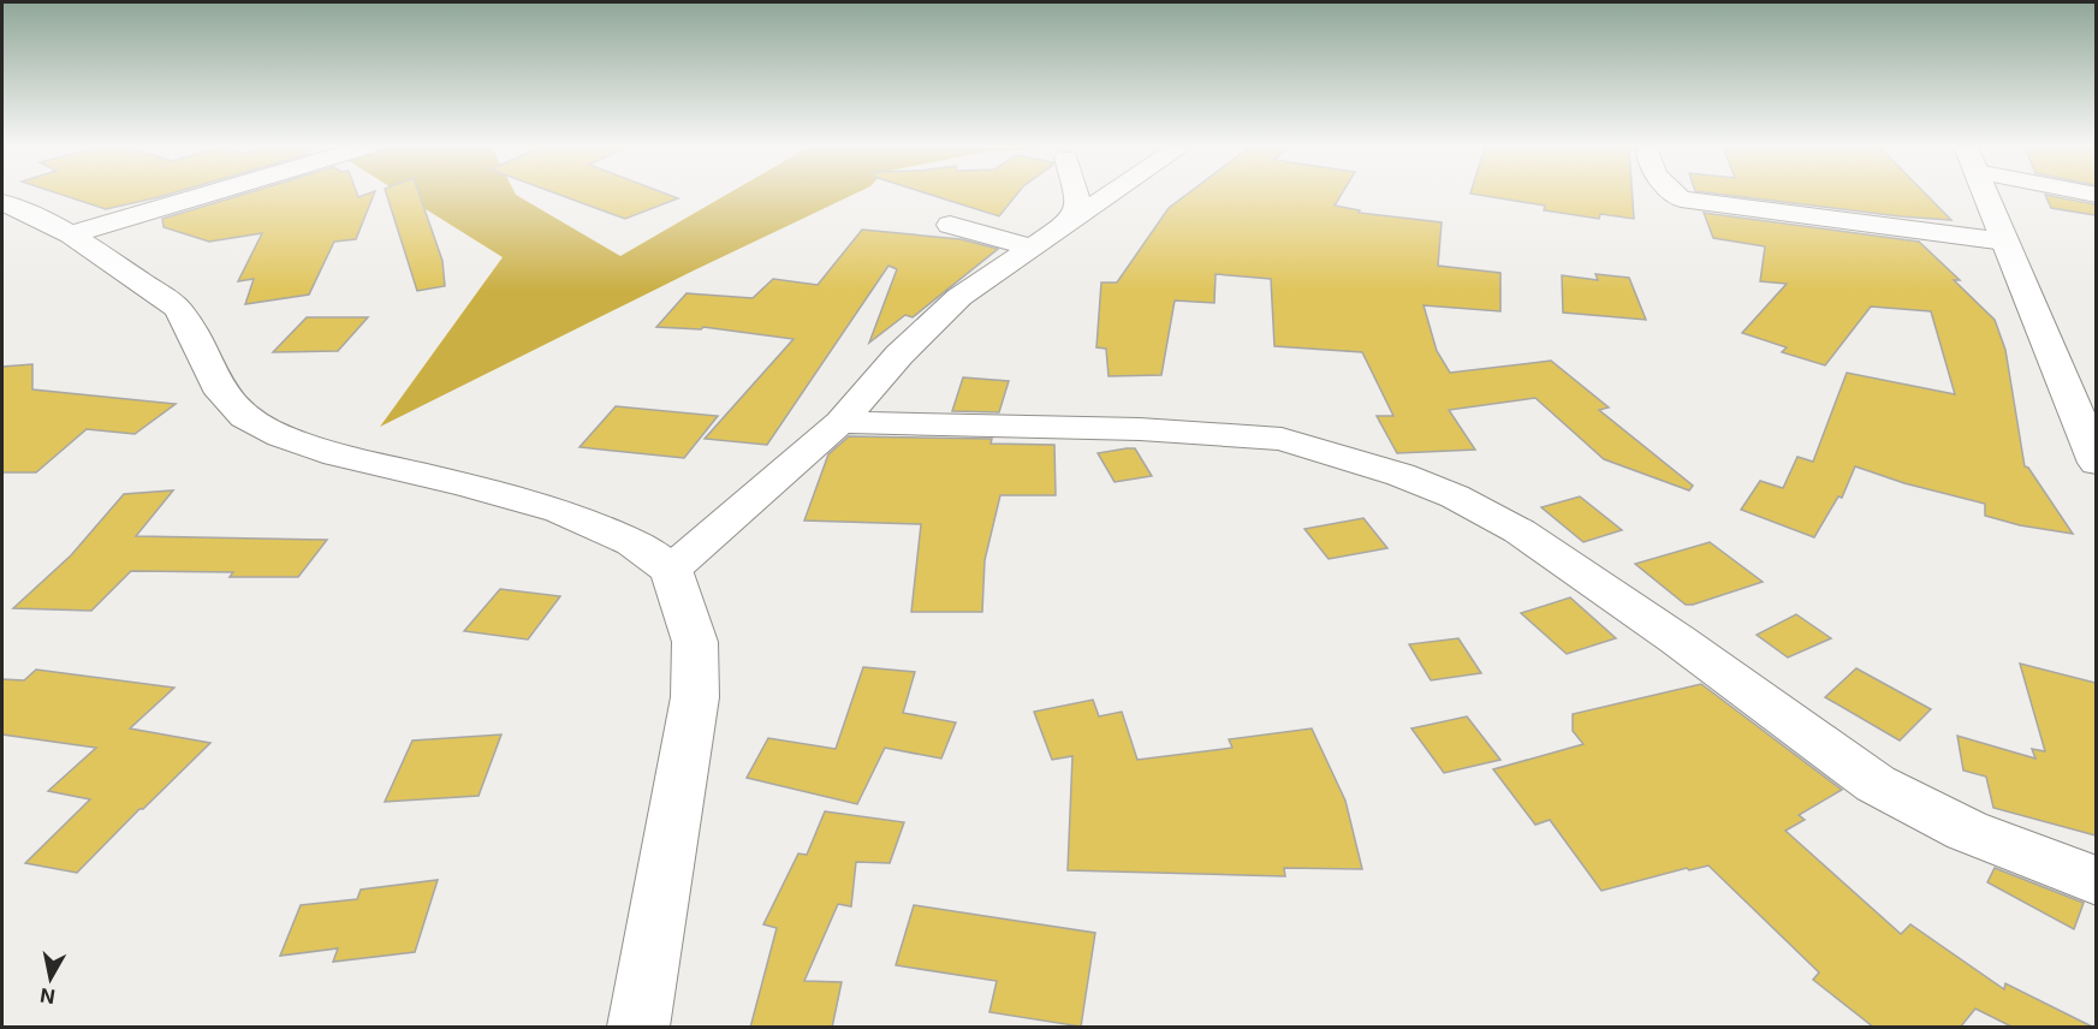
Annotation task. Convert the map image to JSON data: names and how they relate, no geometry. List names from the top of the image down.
{
  "north": "bottom"
}
